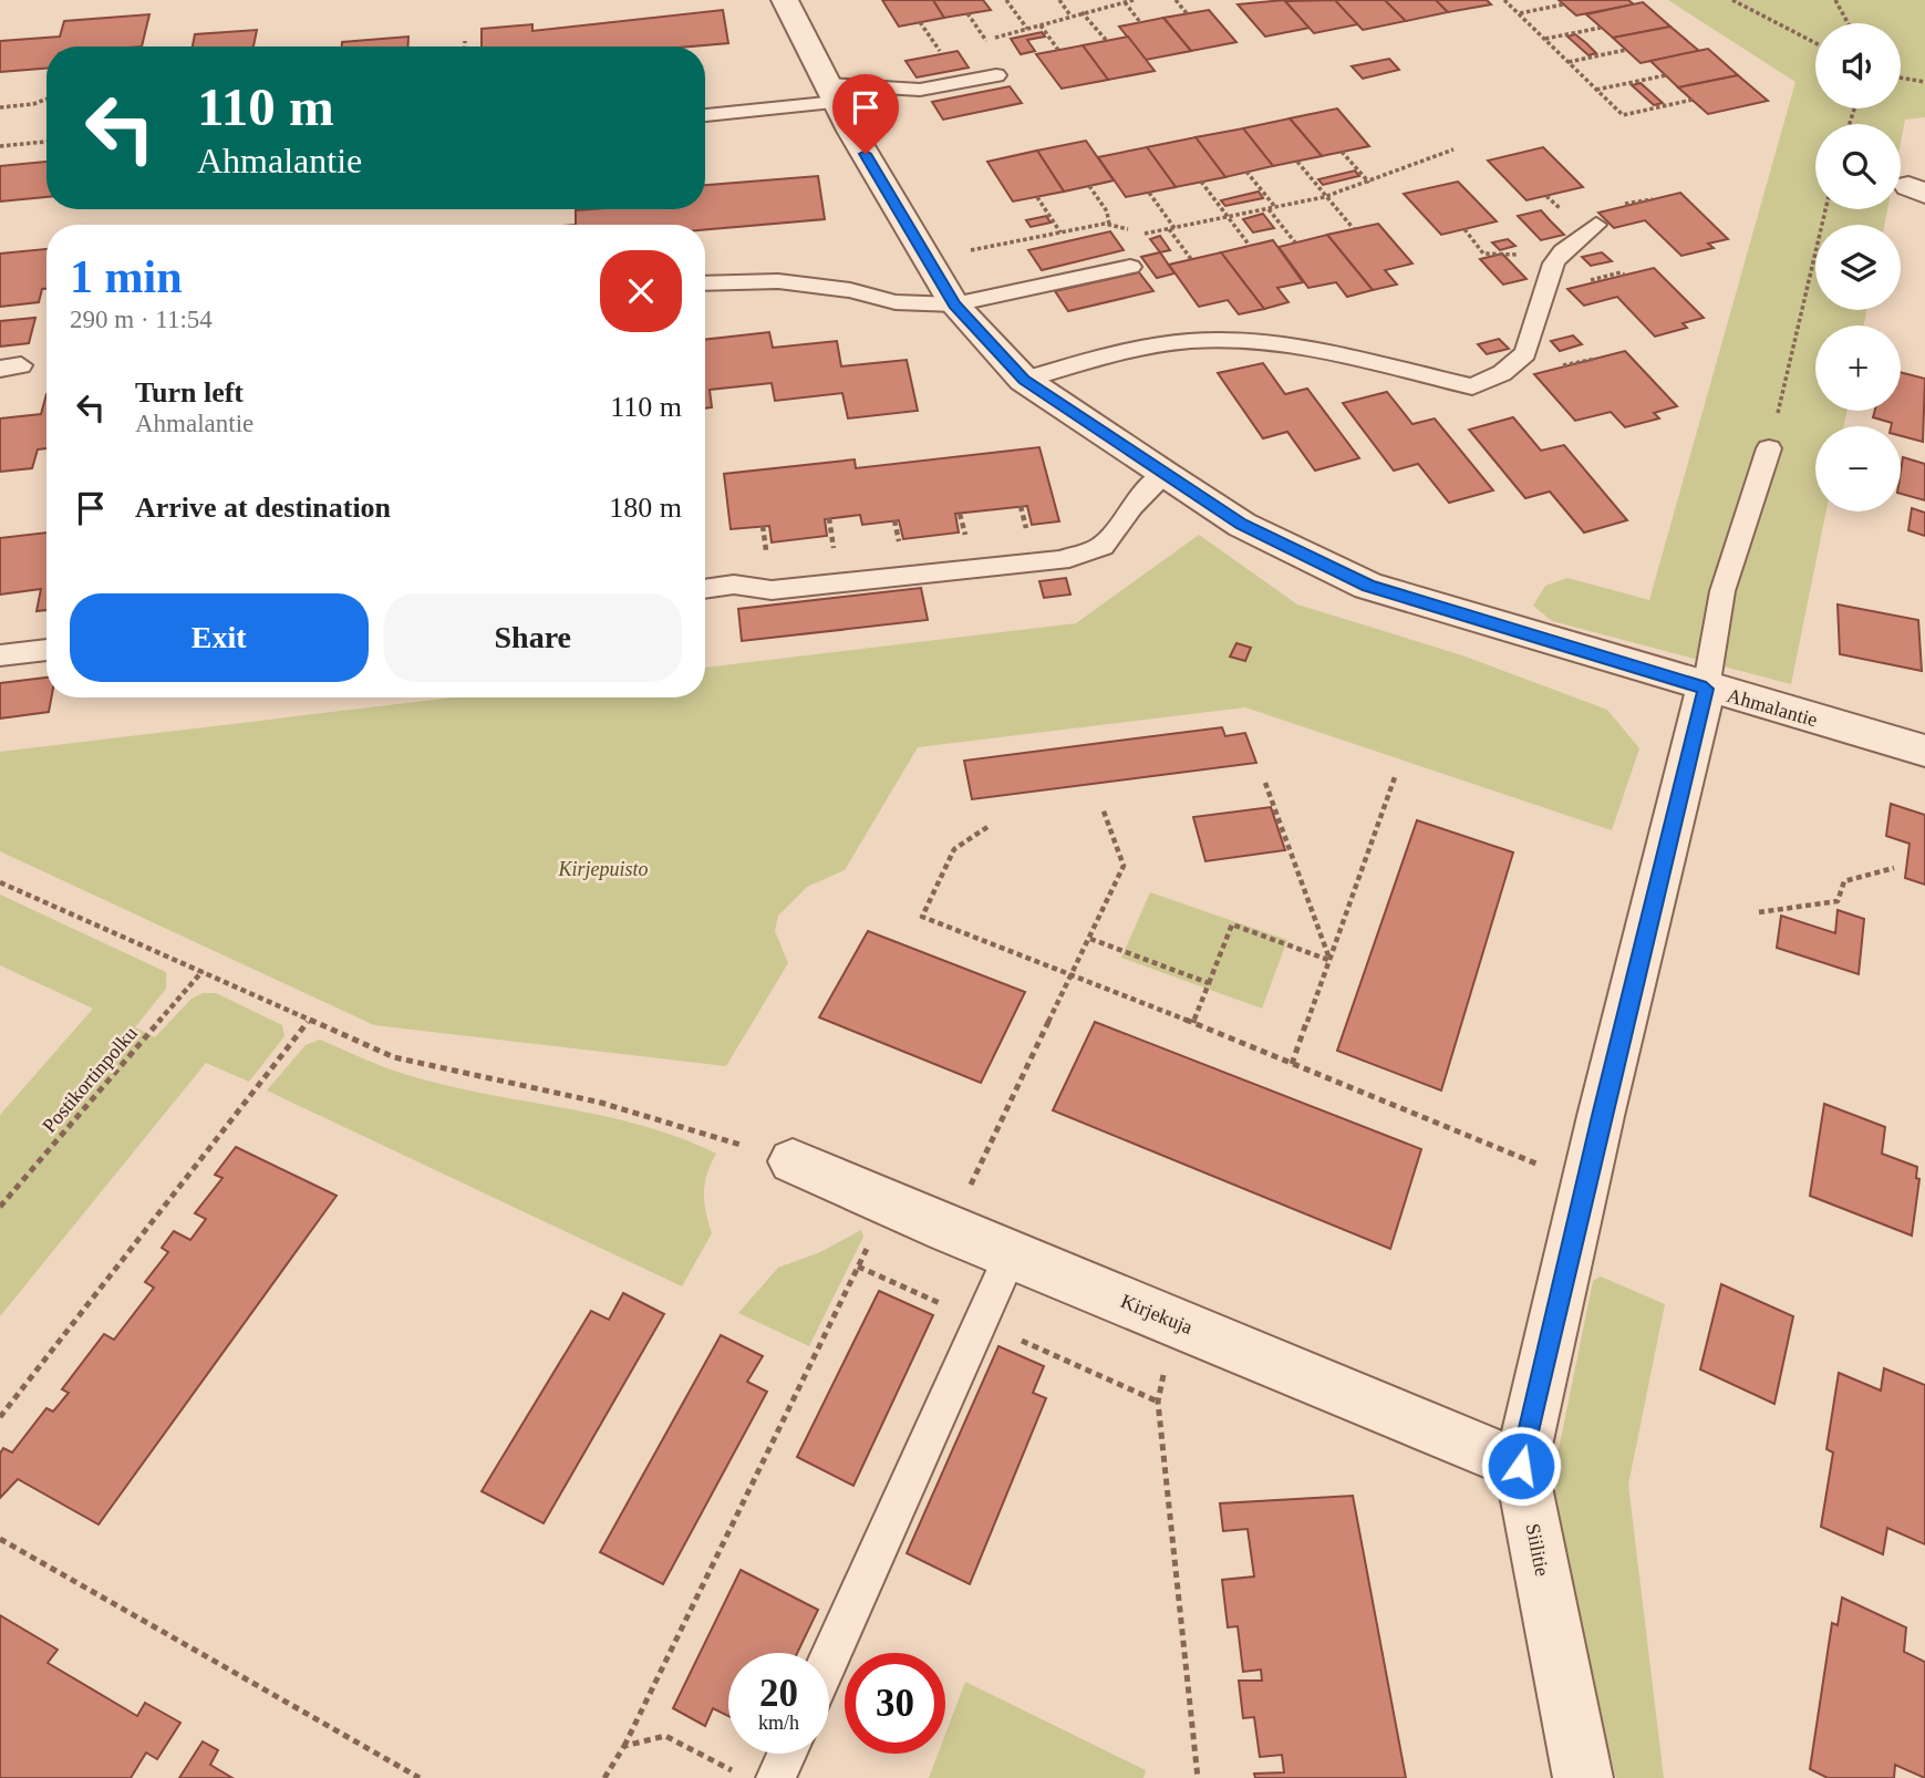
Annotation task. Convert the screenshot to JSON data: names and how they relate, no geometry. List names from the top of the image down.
{
  "streets": {
    "street": ["Ahmalantie", "Kirjekuja", "Siilitie"],
    "path": ["Postikortinpolku"]
  },
  "crossings": [
    ["Ahmalantie", "Siilitie"],
    ["Kirjekuja", "Siilitie"]
  ],
  "parks": ["Kirjepuisto"],
  "page": {
    "map_buttons": ["+", "−"],
    "turn": ["110 m", "Ahmalantie"],
    "heading": ["1 min", "290 m · 11:54"],
    "list": [
      {
        "name": "Turn left",
        "note": "Ahmalantie",
        "value": "110 m"
      },
      {
        "name": "Arrive at destination",
        "value": "180 m"
      }
    ],
    "buttons": ["Exit", "Share"],
    "speed": "20 km/h",
    "limit": "30"
  }
}
